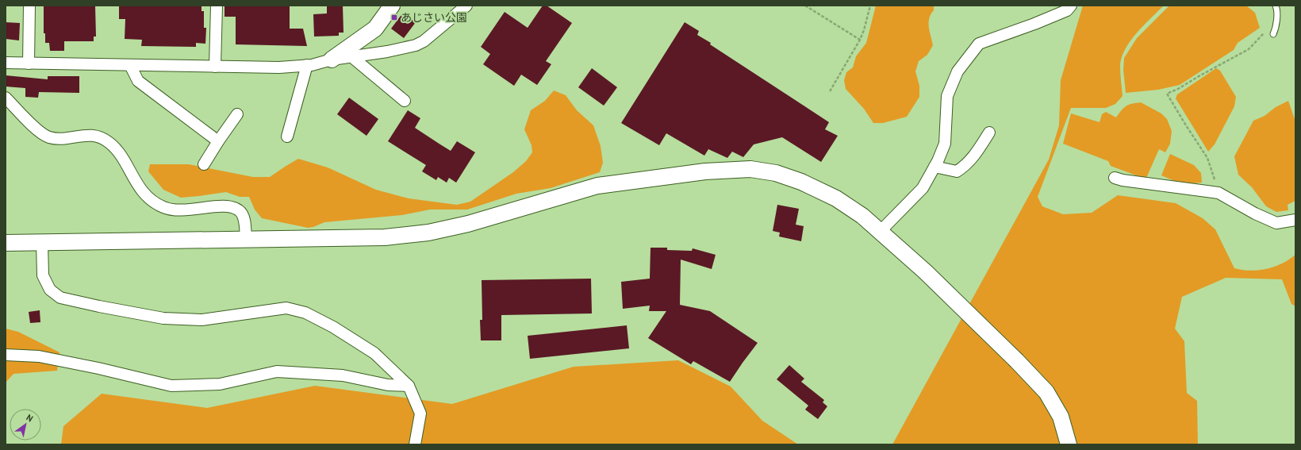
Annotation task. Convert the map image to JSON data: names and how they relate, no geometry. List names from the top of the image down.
{
  "places": {
    "transit": ["あじさい公園"]
  },
  "north": "top right"
}
